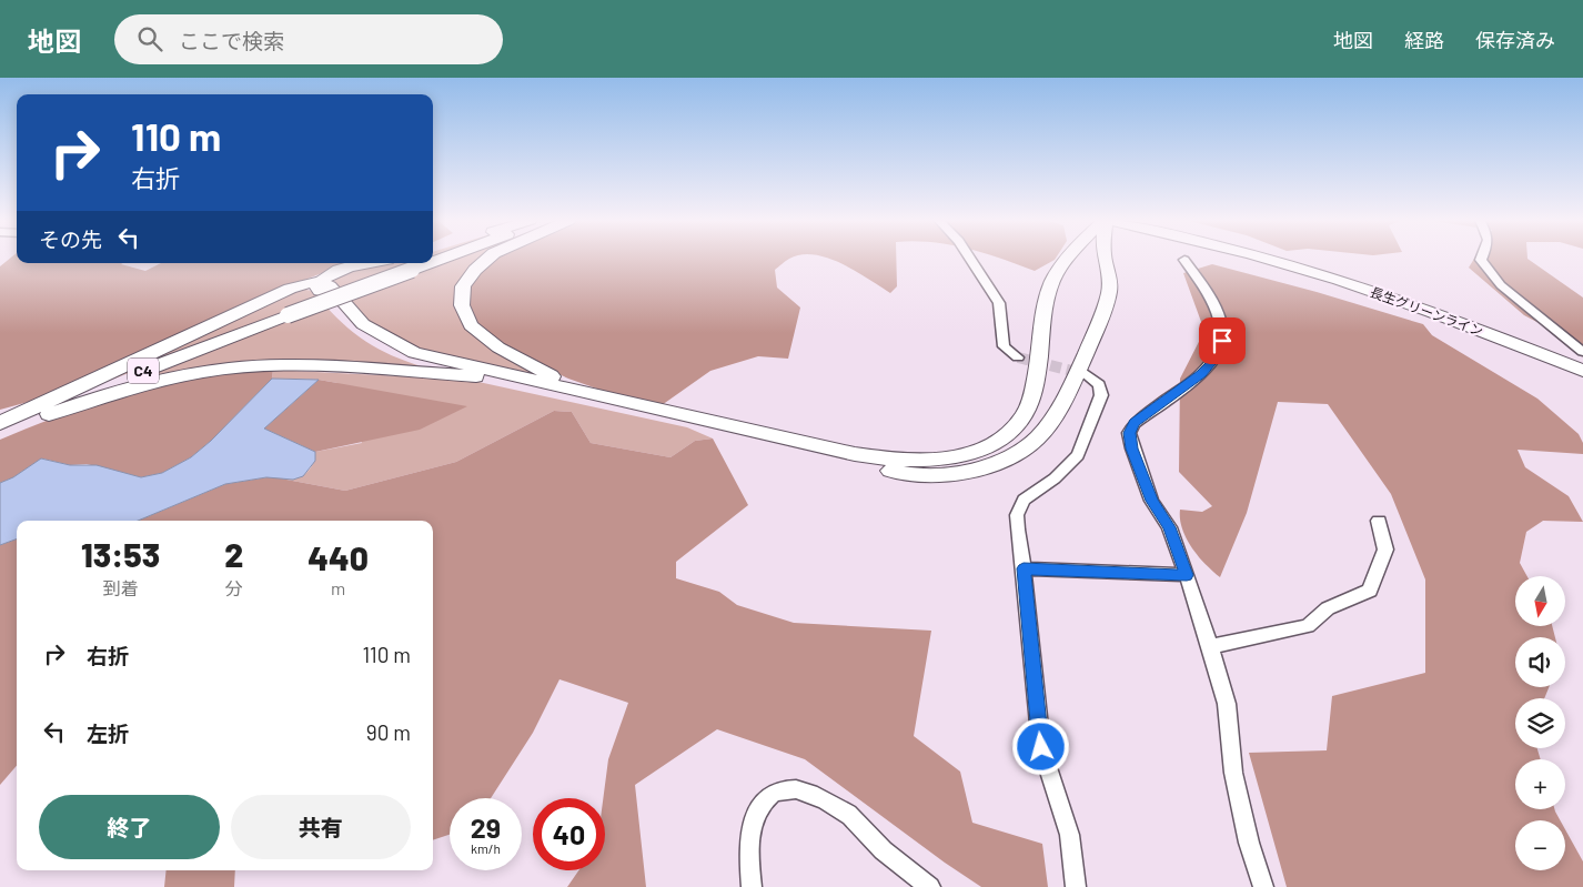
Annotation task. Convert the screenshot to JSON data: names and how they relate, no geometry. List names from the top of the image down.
{
  "streets": {
    "highway": ["長生グリーンライン", "C4"]
  },
  "north": "bottom",
  "page": {
    "header": "地図",
    "search": "ここで検索",
    "nav": ["地図", "経路", "保存済み"],
    "turn": ["110 m", "右折"],
    "then": "その先",
    "eta": [
      "13:53",
      "到着",
      "2",
      "分",
      "440",
      "m"
    ],
    "map_buttons": ["+", "−"],
    "list": [
      {
        "name": "右折",
        "value": "110 m"
      },
      {
        "name": "左折",
        "value": "90 m"
      }
    ],
    "buttons": ["終了", "共有"],
    "speed": "29 km/h",
    "limit": "40"
  }
}
